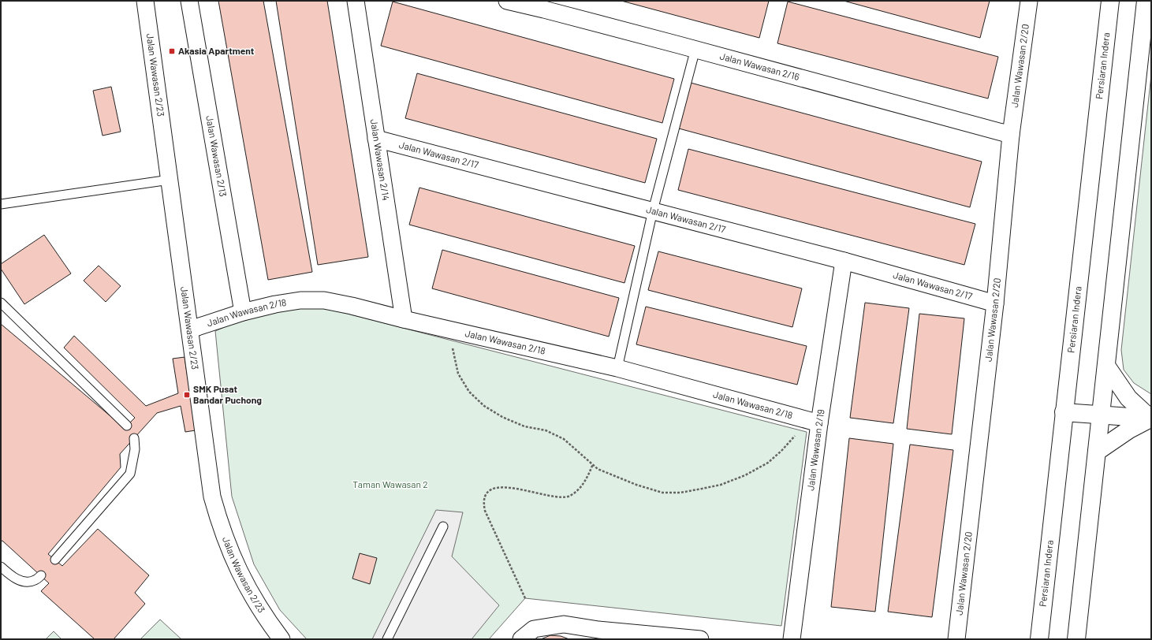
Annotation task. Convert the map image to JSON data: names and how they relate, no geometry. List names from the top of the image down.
{
  "streets": {
    "main road": ["Persiaran Indera"],
    "street": [
      "Jalan Wawasan 2/16",
      "Jalan Wawasan 2/20",
      "Jalan Wawasan 2/23",
      "Jalan Wawasan 2/17",
      "Jalan Wawasan 2/13",
      "Jalan Wawasan 2/14",
      "Jalan Wawasan 2/18",
      "Jalan Wawasan 2/19"
    ]
  },
  "crossings": [
    ["Jalan Wawasan 2/16", "Jalan Wawasan 2/20"],
    ["Jalan Wawasan 2/20", "Jalan Wawasan 2/17"],
    ["Jalan Wawasan 2/23", "Jalan Wawasan 2/18"],
    ["Jalan Wawasan 2/17", "Jalan Wawasan 2/14"],
    ["Jalan Wawasan 2/17", "Jalan Wawasan 2/19"],
    ["Jalan Wawasan 2/13", "Jalan Wawasan 2/18"],
    ["Jalan Wawasan 2/14", "Jalan Wawasan 2/18"],
    ["Jalan Wawasan 2/18", "Jalan Wawasan 2/19"]
  ],
  "parks": ["Taman Wawasan 2"],
  "places": {
    "transit": ["Akasia Apartment", "SMK Pusat Bandar Puchong"]
  }
}
